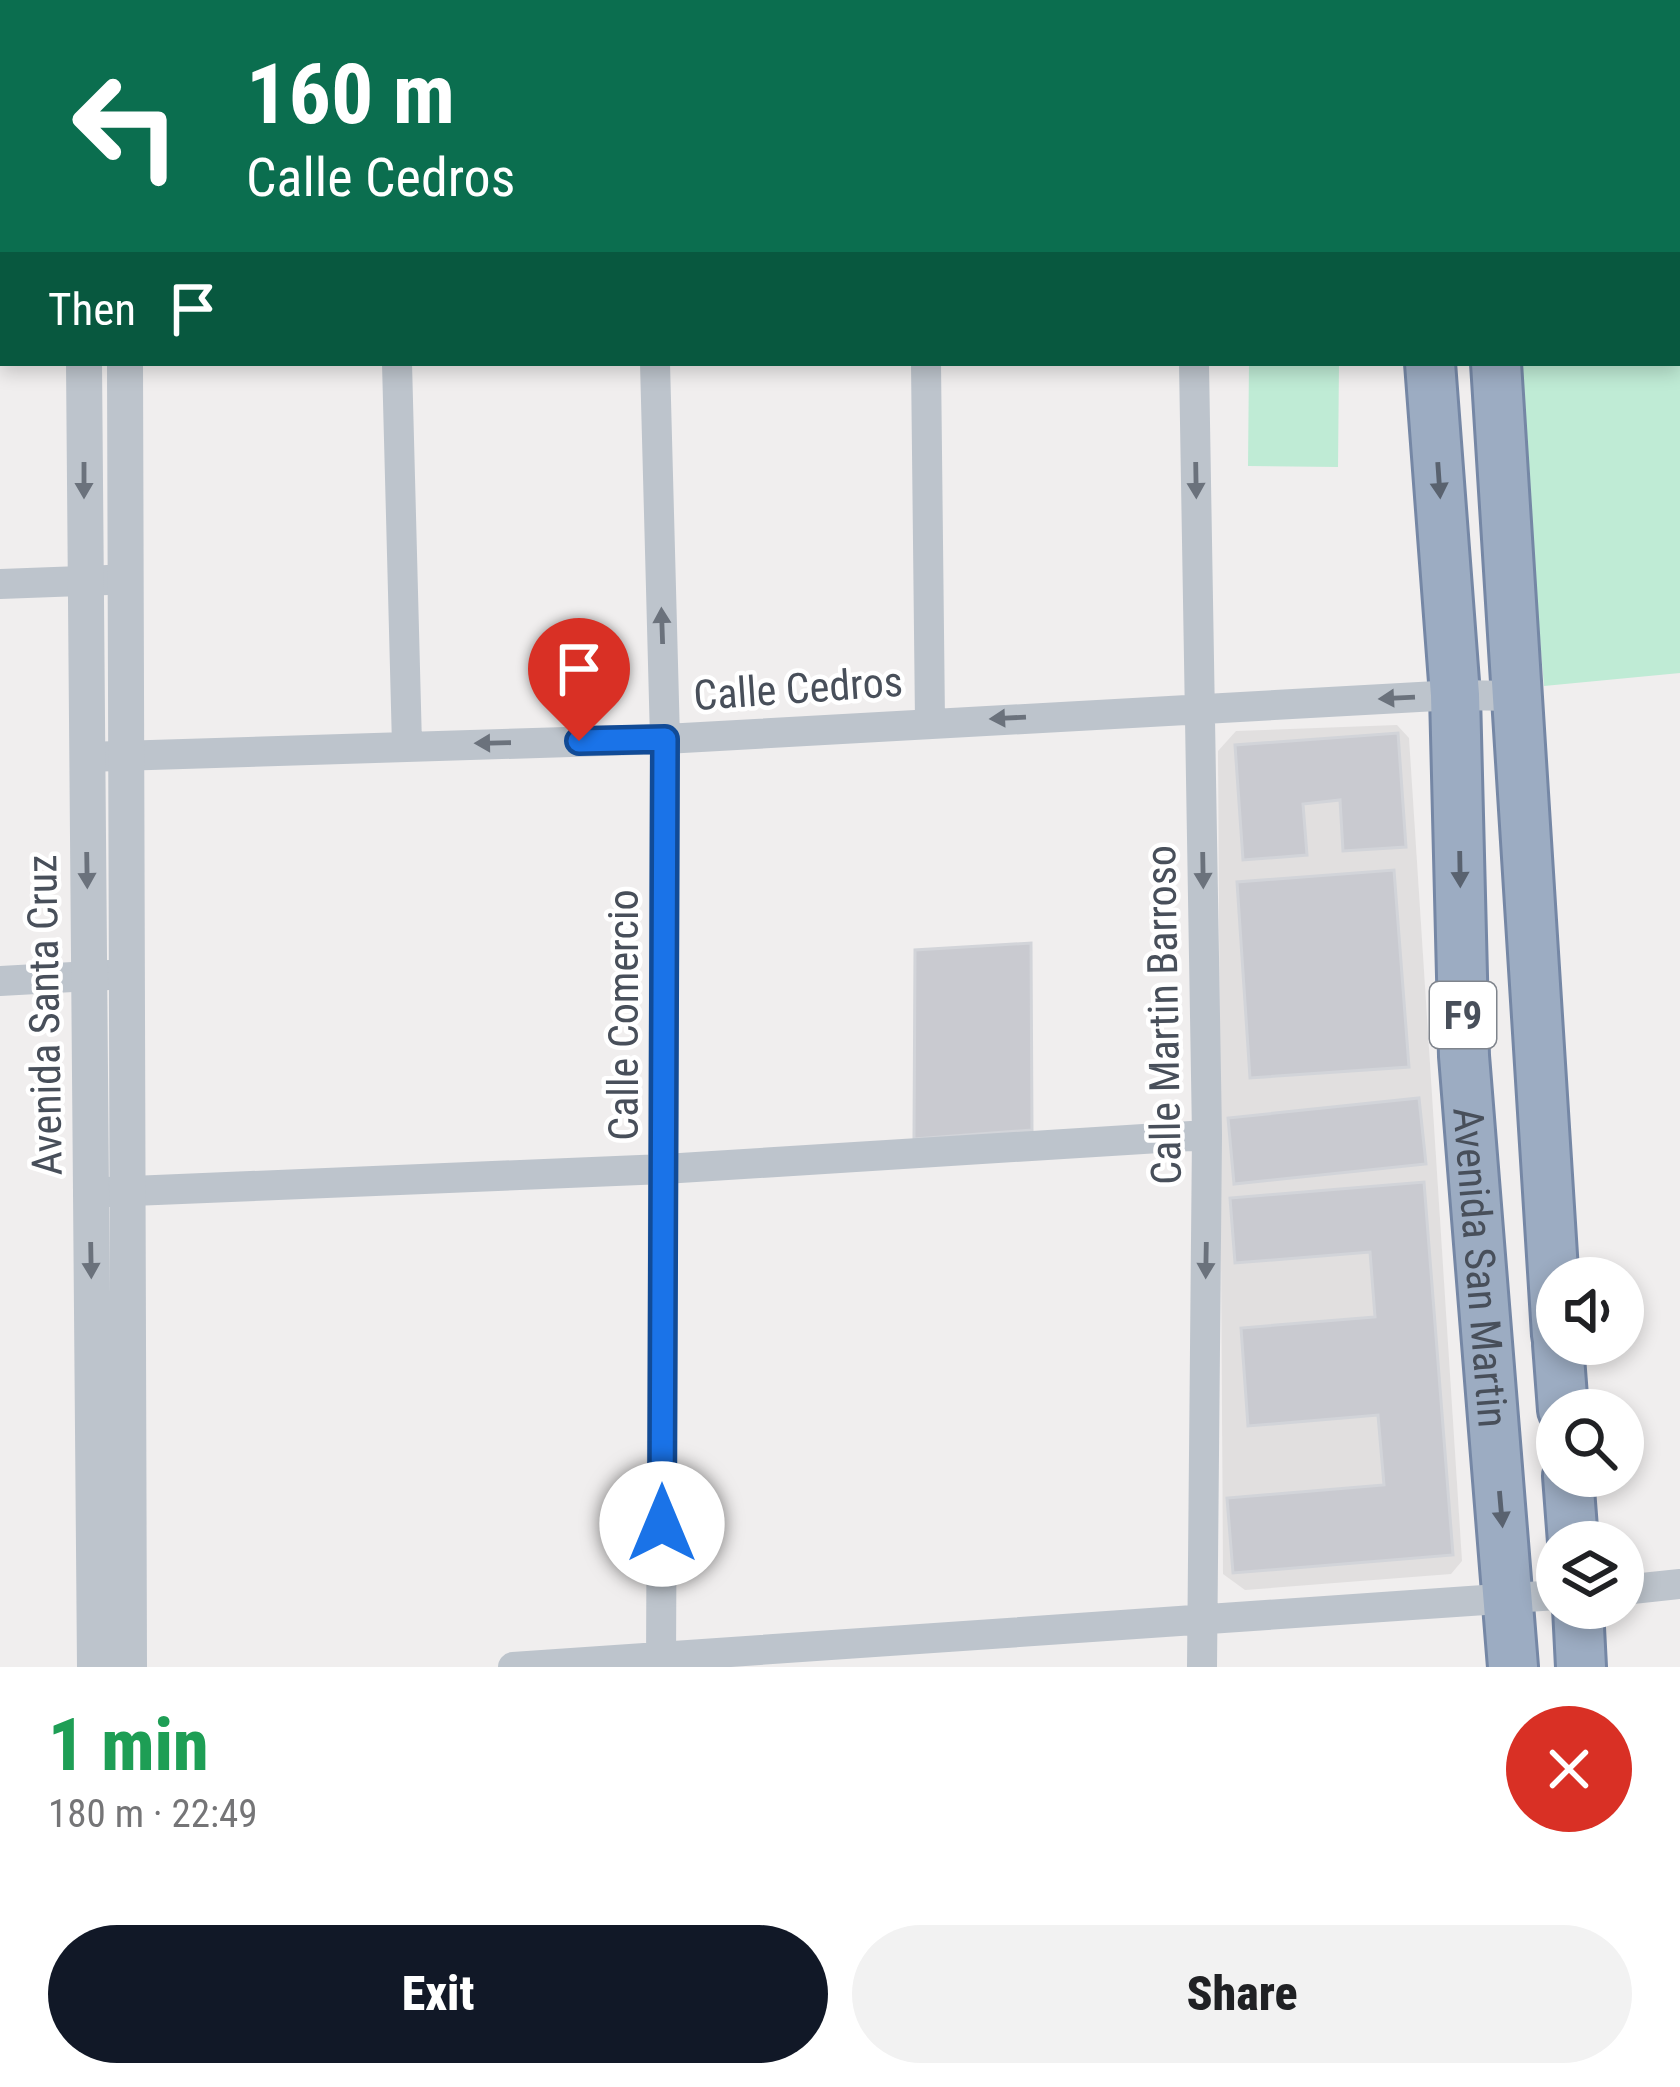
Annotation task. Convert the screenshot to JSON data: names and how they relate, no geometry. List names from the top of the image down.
{
  "streets": {
    "highway": ["F9", "Avenida San Martin"],
    "street": [
      "Calle Cedros",
      "Avenida Santa Cruz",
      "Calle Comercio",
      "Calle Martin Barroso"
    ]
  },
  "crossings": [
    ["Calle Cedros", "Avenida Santa Cruz"],
    ["Calle Cedros", "Calle Comercio"],
    ["Calle Cedros", "Calle Martin Barroso"],
    ["Calle Cedros", "Avenida San Martin"]
  ],
  "one_way": ["Calle Cedros", "Calle Martin Barroso"],
  "page": {
    "turn": ["160 m", "Calle Cedros"],
    "then": "Then",
    "heading": ["1 min", "180 m · 22:49"],
    "buttons": ["Exit", "Share"]
  }
}
